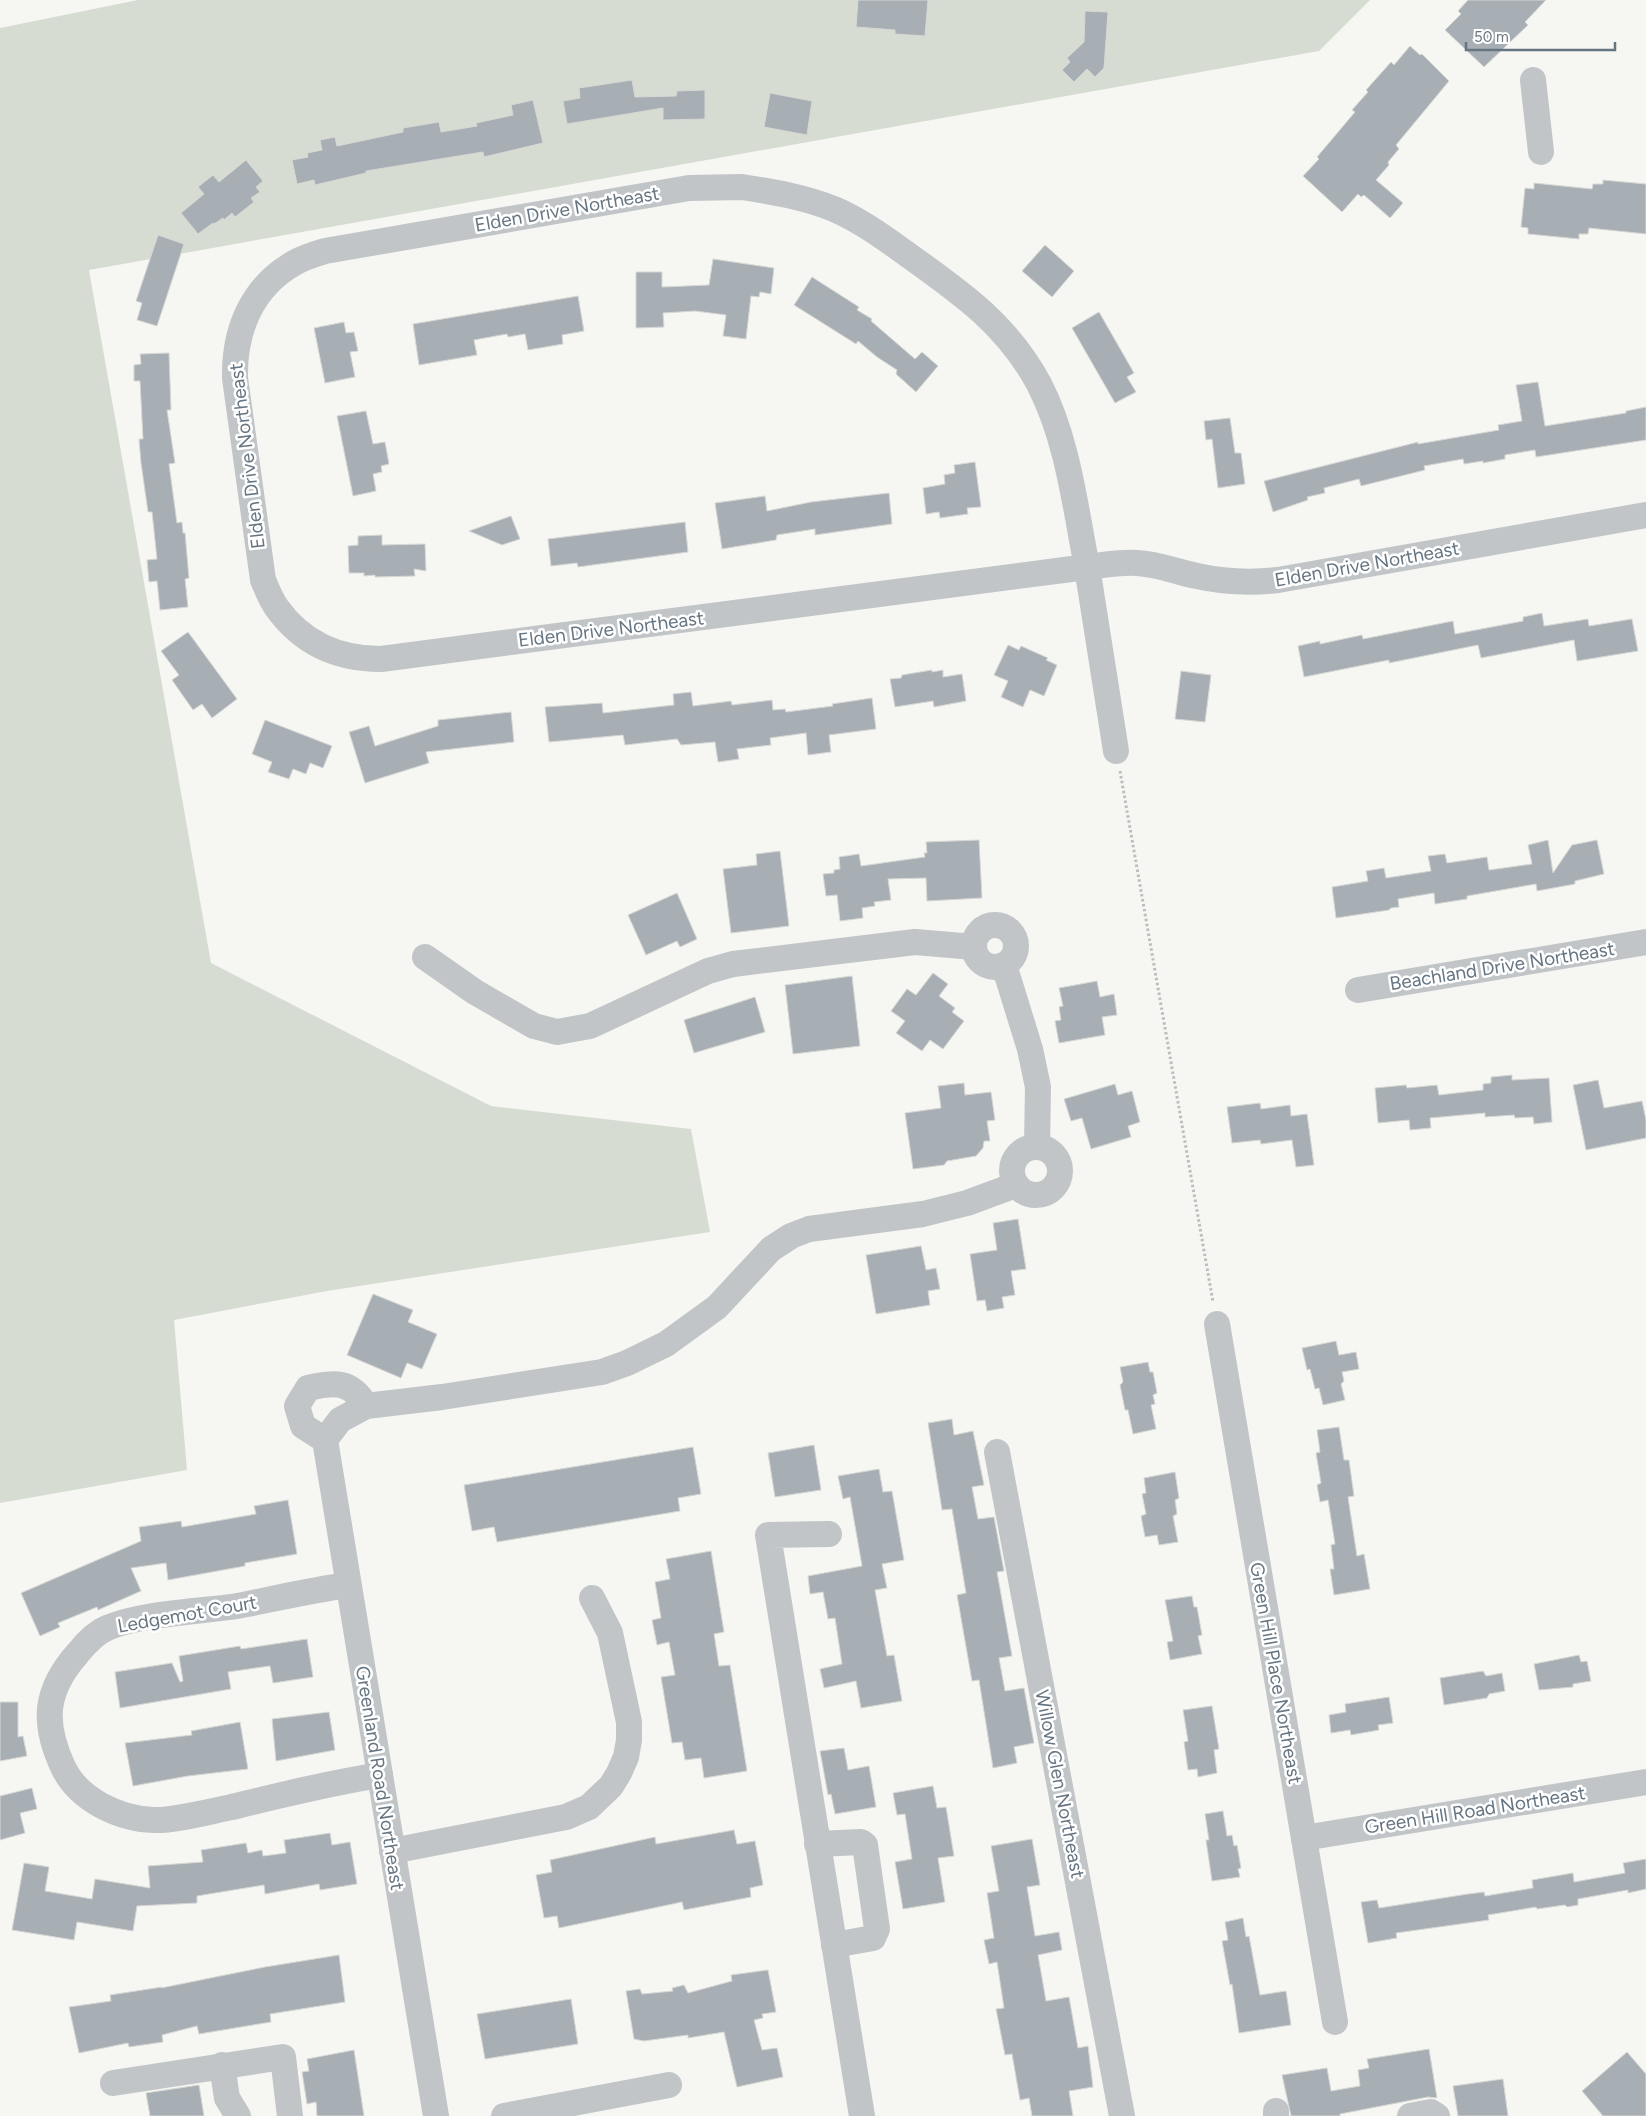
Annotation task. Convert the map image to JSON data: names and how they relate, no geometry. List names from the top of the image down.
{
  "streets": {
    "street": [
      "Elden Drive Northeast",
      "Beachland Drive Northeast",
      "Ledgemot Court",
      "Green Hill Place Northeast",
      "Greenland Road Northeast",
      "Willow Glen Northeast",
      "Green Hill Road Northeast"
    ]
  },
  "crossings": [
    ["Ledgemot Court", "Greenland Road Northeast"],
    ["Green Hill Place Northeast", "Green Hill Road Northeast"]
  ],
  "scale_bar": "50 m"
}
